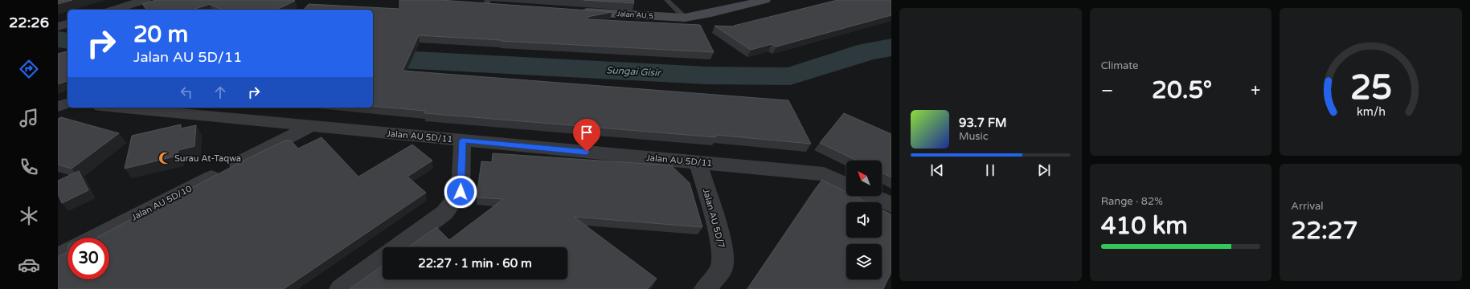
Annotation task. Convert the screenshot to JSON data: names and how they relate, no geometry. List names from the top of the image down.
{
  "streets": {
    "main road": ["Jalan AU 5"],
    "street": ["Jalan AU 5D/11", "Jalan AU 5D/10", "Jalan AU 5D/7"]
  },
  "crossings": [
    ["Jalan AU 5D/11", "Jalan AU 5D/10"],
    ["Jalan AU 5D/11", "Jalan AU 5D/7"]
  ],
  "water": ["Sungai Gisir"],
  "places": {
    "mosque": ["Surau At-Taqwa"]
  },
  "north": "top left",
  "page": {
    "tabs": "22:26",
    "tile": [
      "Climate",
      ["Range · 82%", "410 km"],
      ["Arrival", "22:27"]
    ],
    "turn": ["20 m", "Jalan AU 5D/11"],
    "heat": ["−", "20.5°", "+"],
    "song": ["93.7 FM", "Music"],
    "limit": "30",
    "trip": "22:27 · 1 min · 60 m",
    "gauge": ["25", "km/h"]
  }
}
